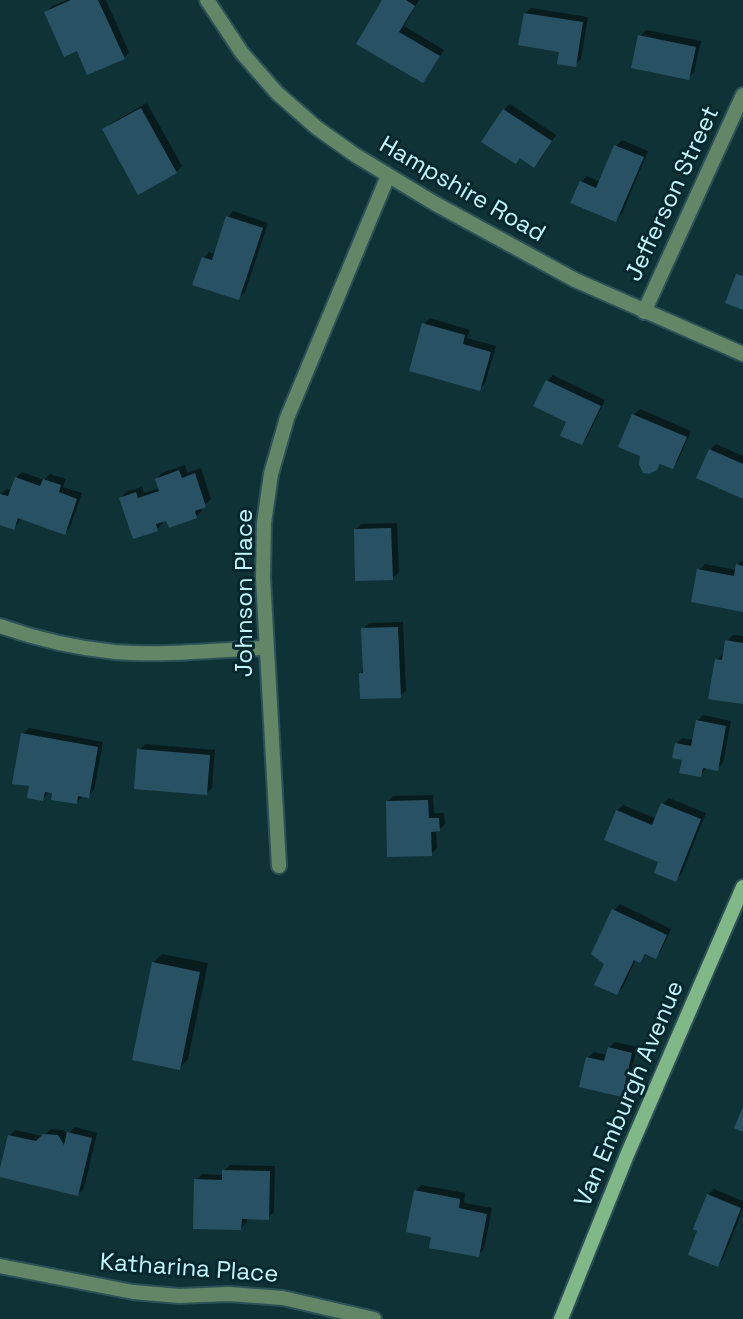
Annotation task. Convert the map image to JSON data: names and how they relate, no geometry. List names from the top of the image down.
{
  "streets": {
    "main road": ["Van Emburgh Avenue"],
    "street": [
      "Hampshire Road",
      "Jefferson Street",
      "Johnson Place",
      "Katharina Place"
    ]
  },
  "crossings": [
    ["Hampshire Road", "Jefferson Street"],
    ["Hampshire Road", "Johnson Place"]
  ]
}
